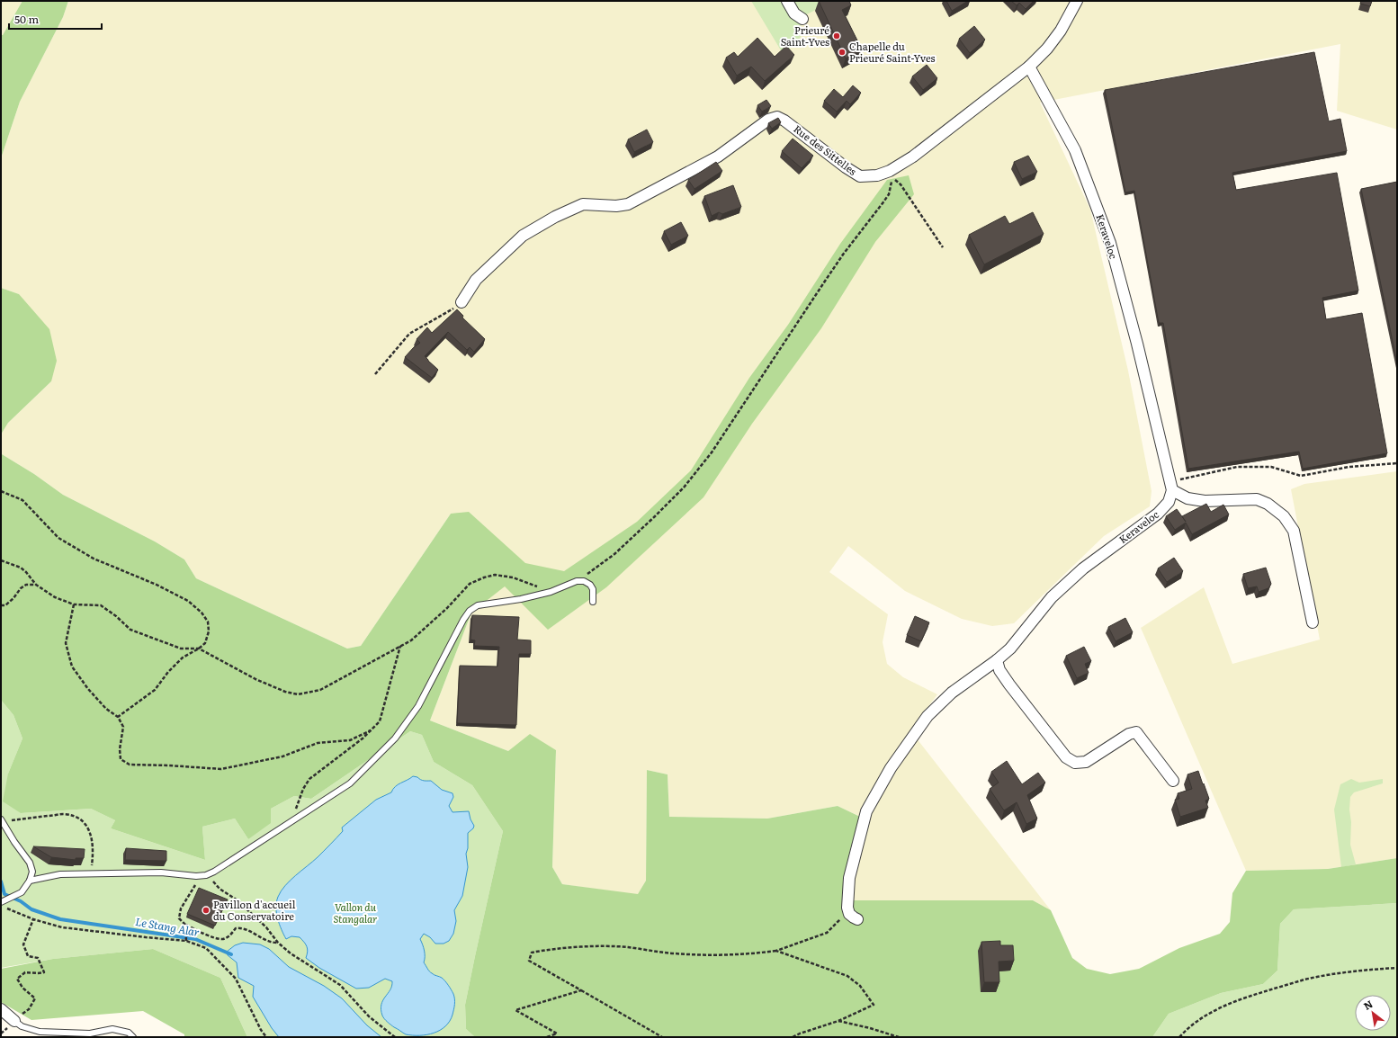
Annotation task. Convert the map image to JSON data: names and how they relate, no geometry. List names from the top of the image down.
{
  "streets": {
    "street": ["Rue des Sittelles", "Keraveloc"]
  },
  "crossings": [
    ["Rue des Sittelles", "Keraveloc"]
  ],
  "water": ["Le Stang Alar"],
  "parks": ["Vallon du Stangalar"],
  "places": ["Prieuré Saint-Yves", "Chapelle du Prieuré Saint-Yves", "Pavillon d'accueil du Conservatoire"],
  "scale_bar": "50 m",
  "north": "top left"
}
